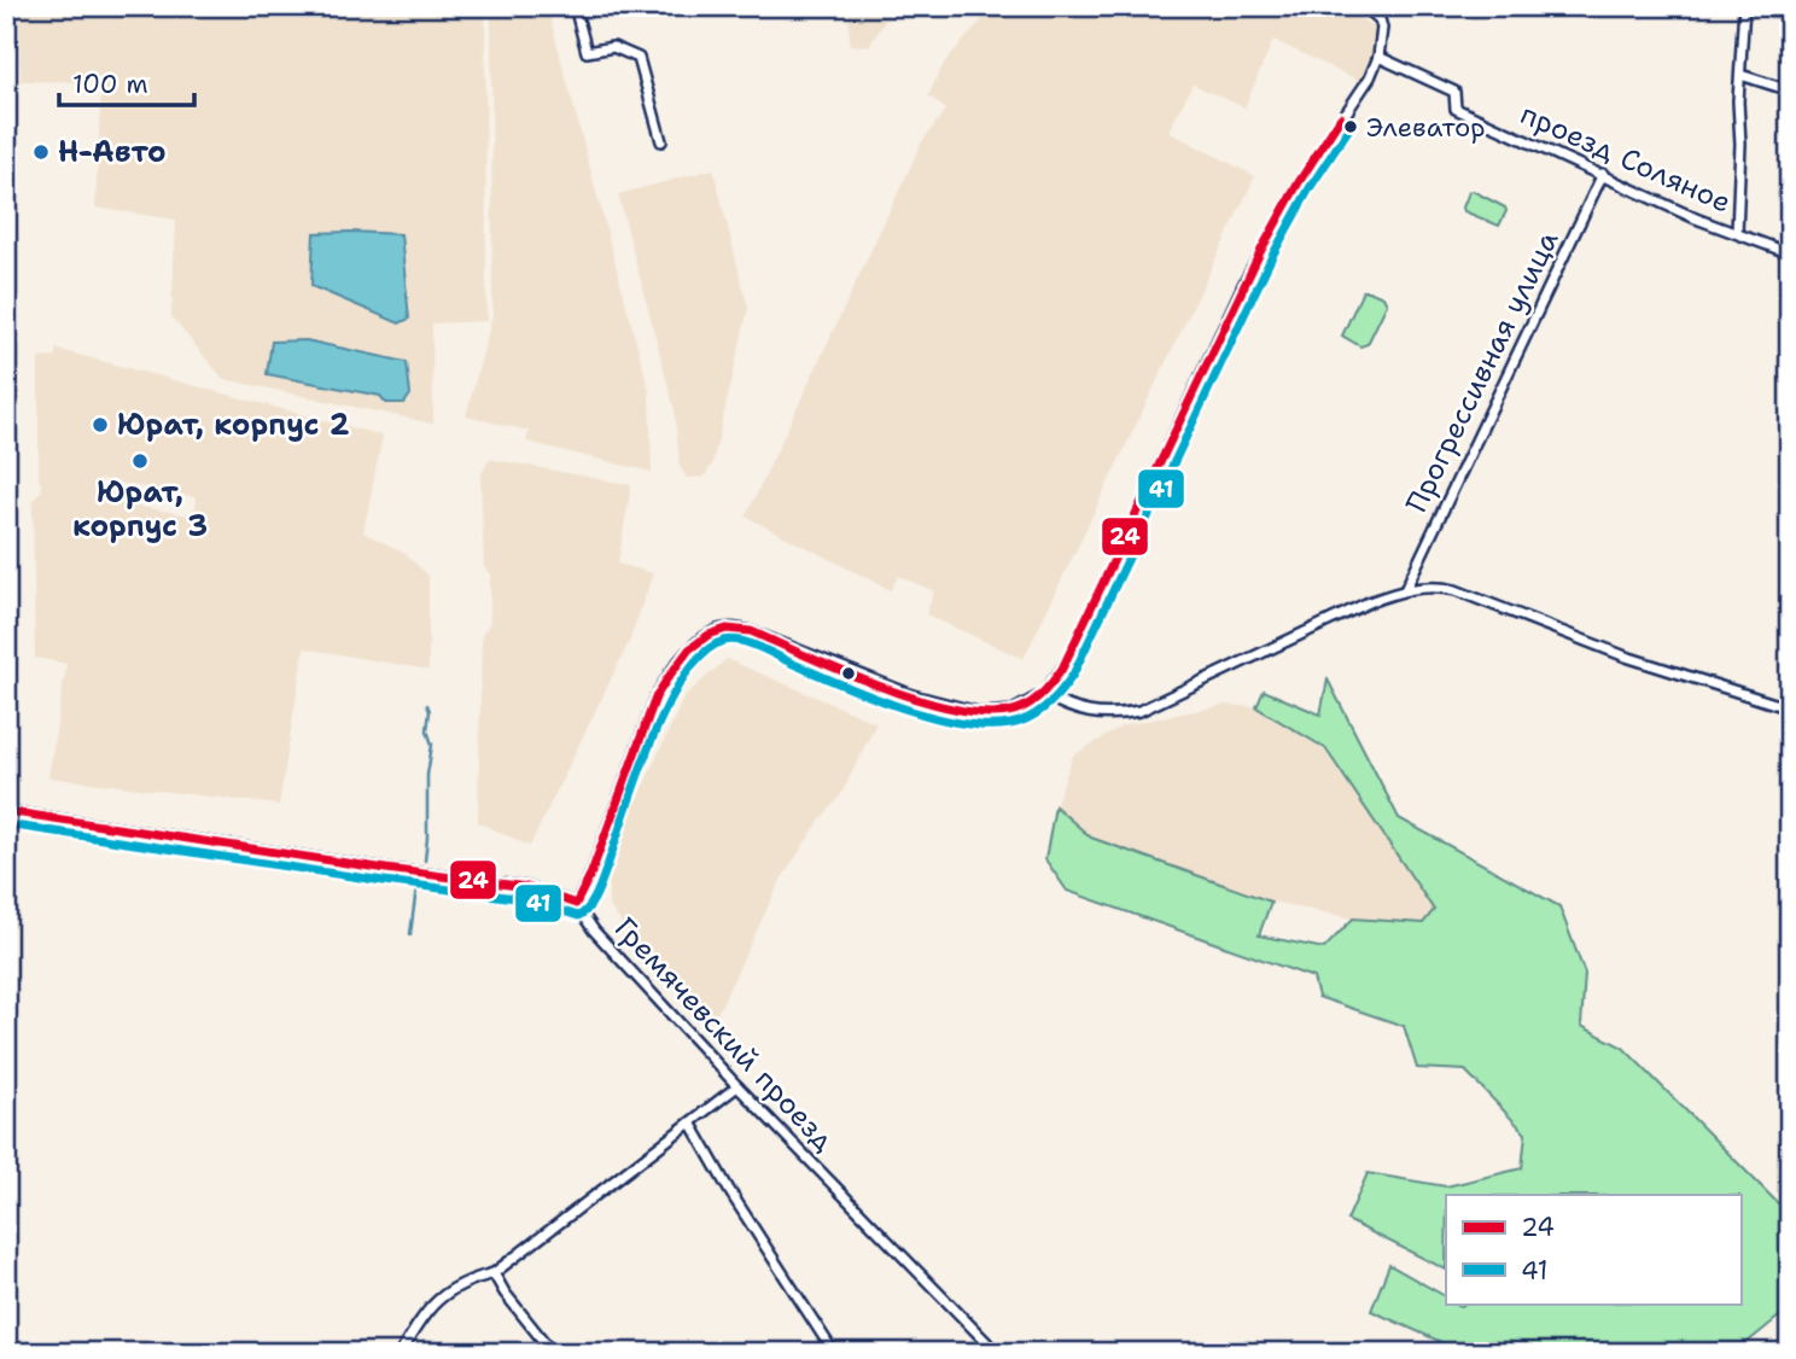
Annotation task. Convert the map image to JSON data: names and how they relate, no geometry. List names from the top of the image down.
{
  "streets": {
    "street": ["проезд Соляное", "Прогрессивная улица", "Гремячевский проезд"]
  },
  "crossings": [
    ["проезд Соляное", "Прогрессивная улица"]
  ],
  "places": [
    "Элеватор",
    "Н-Авто",
    "Юрат, корпус 2",
    "Юрат, корпус 3"
  ],
  "lines": ["transit line 24", "transit line 41"],
  "legend": ["24", "41"],
  "scale_bar": "100 m"
}
